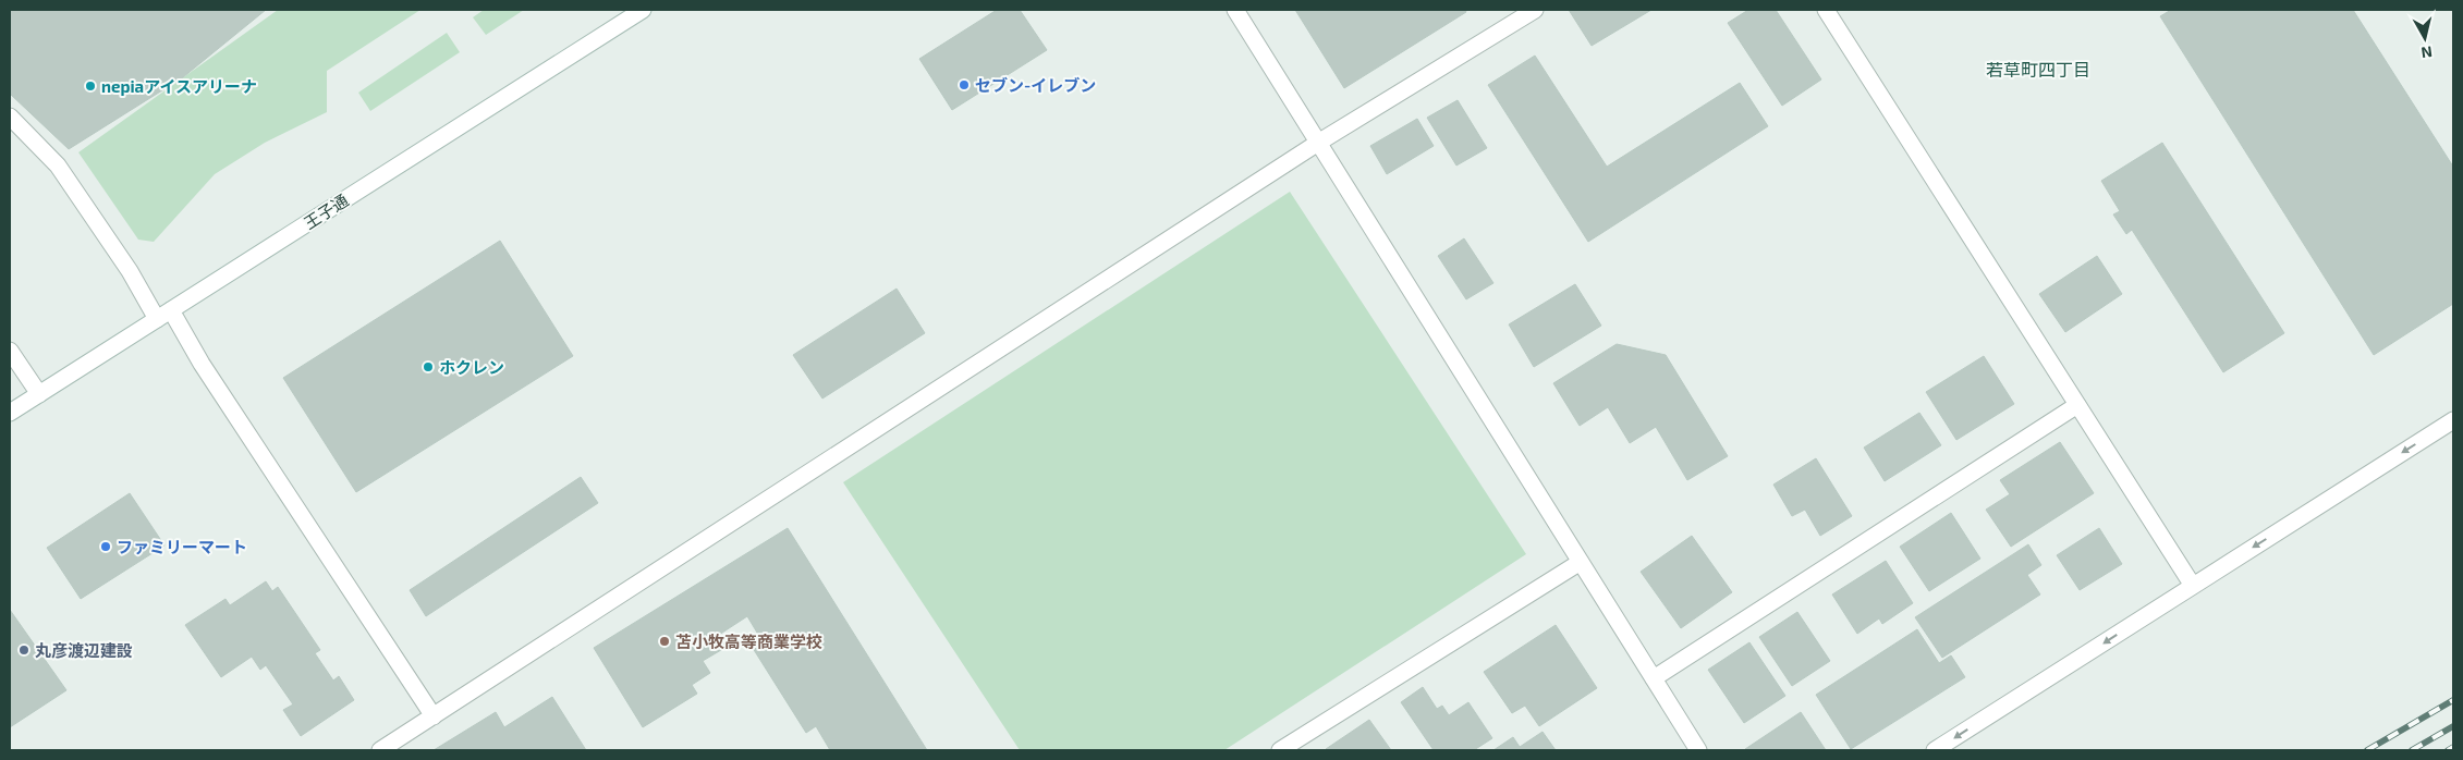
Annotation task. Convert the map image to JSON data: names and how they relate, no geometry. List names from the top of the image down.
{
  "streets": {
    "street": ["王子通"]
  },
  "districts": ["若草町四丁目"],
  "places": [
    "セブン-イレブン",
    "nepiaアイスアリーナ",
    "ホクレン",
    "ファミリーマート",
    "苫小牧高等商業学校",
    "丸彦渡辺建設"
  ],
  "north": "bottom"
}
